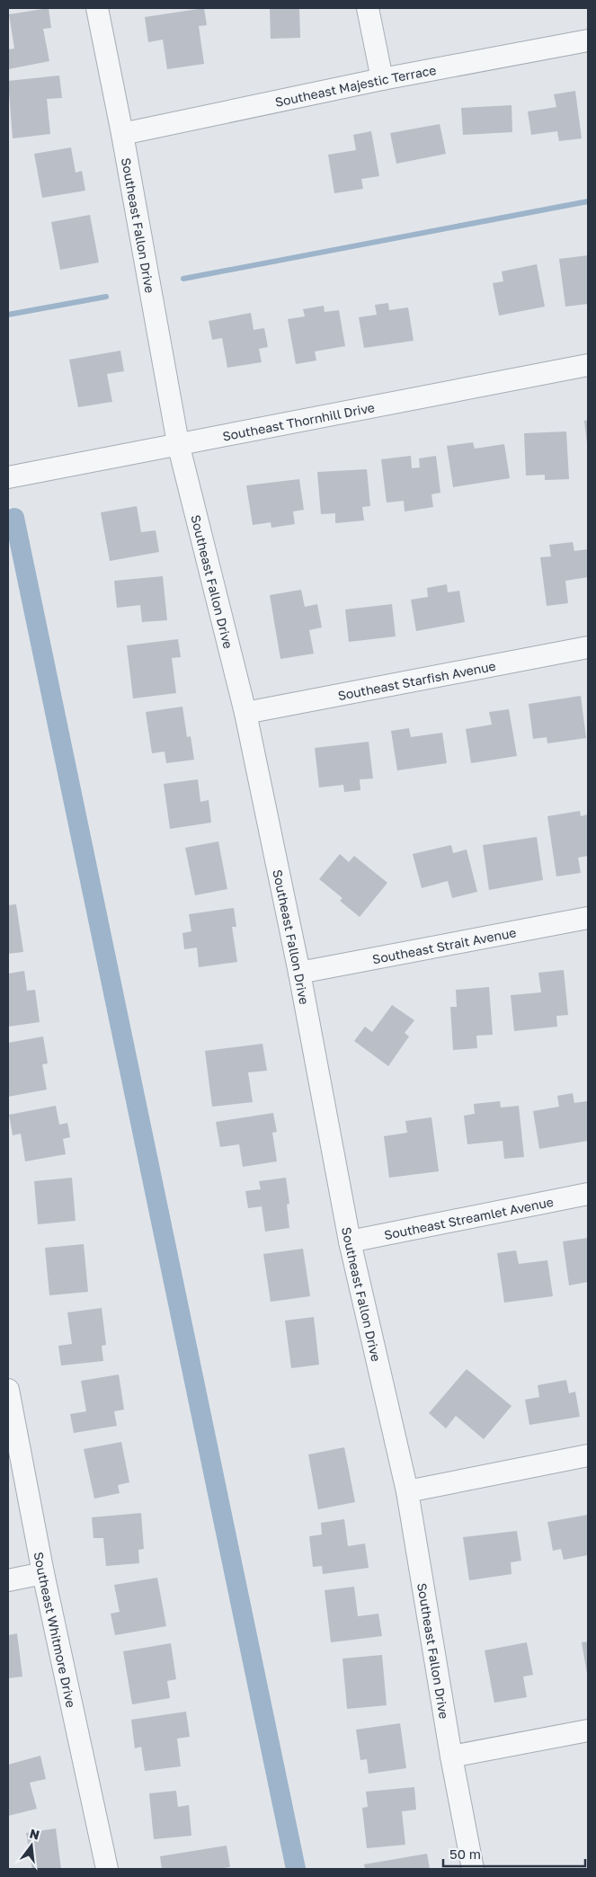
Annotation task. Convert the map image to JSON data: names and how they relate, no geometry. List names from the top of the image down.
{
  "streets": {
    "street": [
      "Southeast Majestic Terrace",
      "Southeast Fallon Drive",
      "Southeast Thornhill Drive",
      "Southeast Starfish Avenue",
      "Southeast Strait Avenue",
      "Southeast Streamlet Avenue",
      "Southeast Whitmore Drive"
    ]
  },
  "crossings": [
    ["Southeast Majestic Terrace", "Southeast Fallon Drive"],
    ["Southeast Fallon Drive", "Southeast Thornhill Drive"],
    ["Southeast Fallon Drive", "Southeast Starfish Avenue"],
    ["Southeast Fallon Drive", "Southeast Strait Avenue"],
    ["Southeast Fallon Drive", "Southeast Streamlet Avenue"]
  ],
  "scale_bar": "50 m",
  "north": "top"
}
